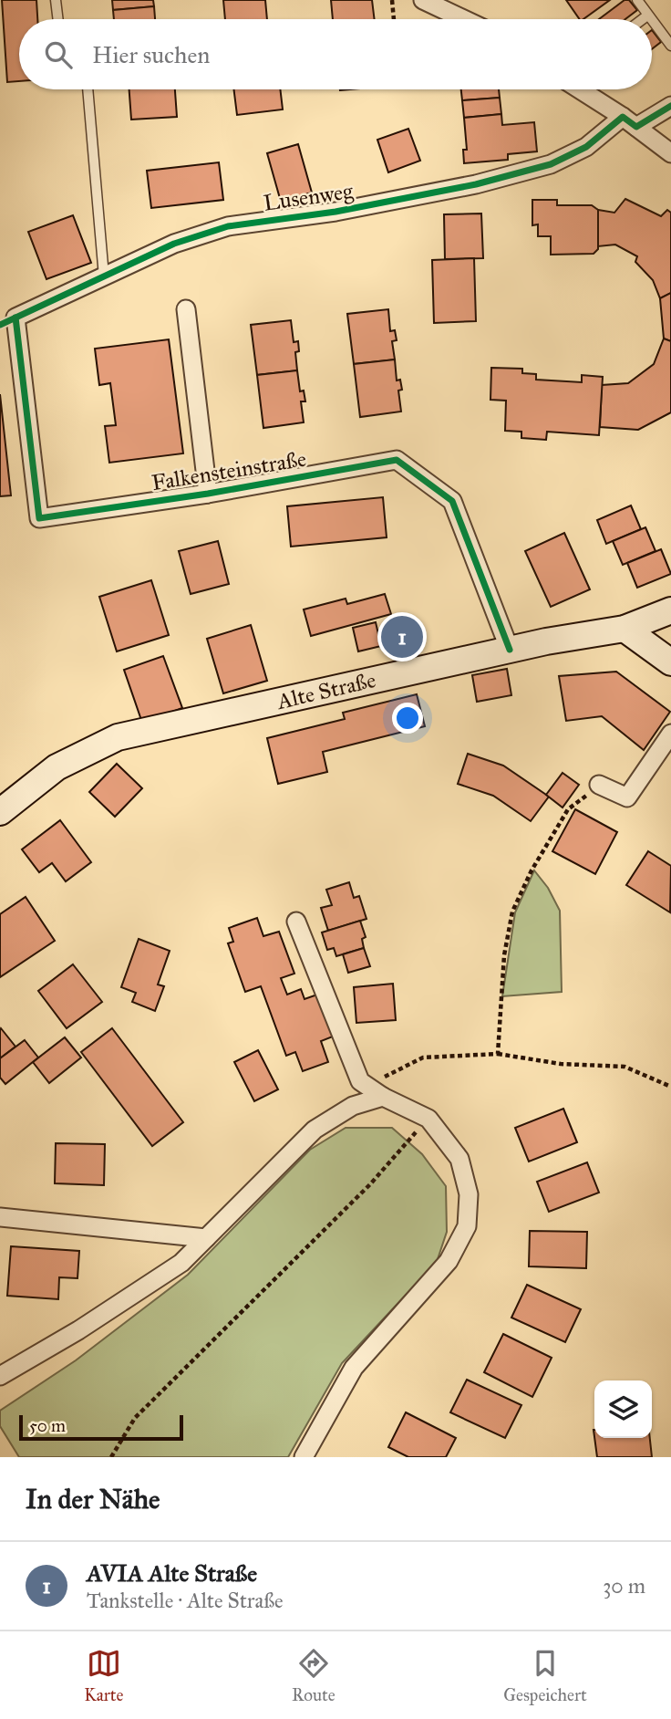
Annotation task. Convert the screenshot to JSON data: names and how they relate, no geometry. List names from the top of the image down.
{
  "streets": {
    "street": ["Lusenweg", "Falkensteinstraße", "Alte Straße"]
  },
  "crossings": [
    ["Lusenweg", "Falkensteinstraße"],
    ["Falkensteinstraße", "Alte Straße"]
  ],
  "scale_bar": "50 m",
  "page": {
    "search": "Hier suchen",
    "pins": "1",
    "scale": "50 m",
    "heading": "In der Nähe",
    "list": [
      {
        "mark": "1",
        "name": "AVIA Alte Straße",
        "note": "Tankstelle · Alte Straße",
        "value": "30 m"
      }
    ],
    "nav": ["Karte", "Route", "Gespeichert"]
  }
}
